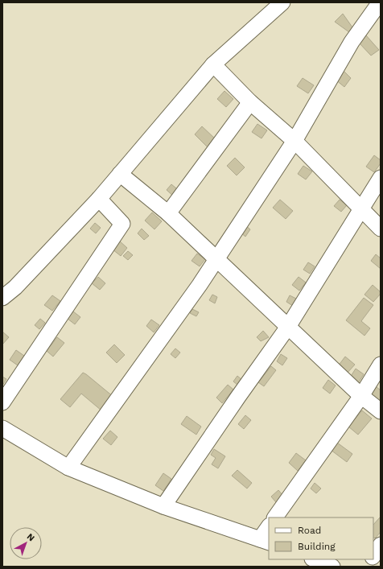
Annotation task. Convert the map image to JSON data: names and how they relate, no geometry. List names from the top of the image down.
{
  "legend": ["Road", "Building"],
  "north": "top right"
}
